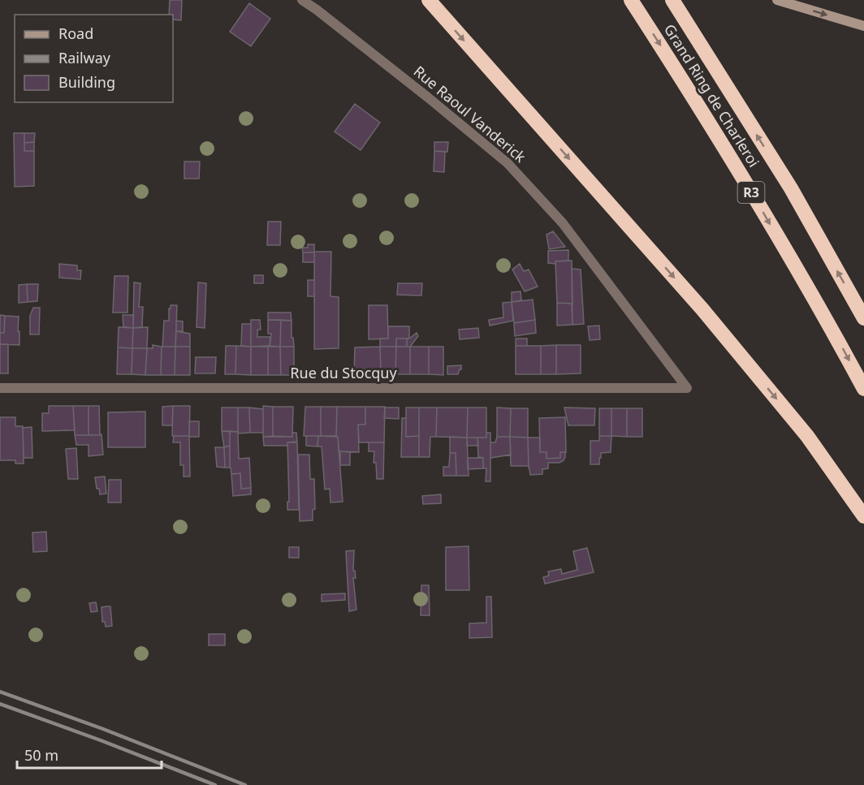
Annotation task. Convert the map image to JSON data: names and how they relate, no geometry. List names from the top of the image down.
{
  "streets": {
    "highway": ["Grand Ring de Charleroi", "R3"],
    "street": ["Rue Raoul Vanderick", "Rue du Stocquy"]
  },
  "crossings": [
    ["Rue Raoul Vanderick", "Rue du Stocquy"]
  ],
  "legend": ["Road", "Railway", "Building"],
  "scale_bar": "50 m"
}
